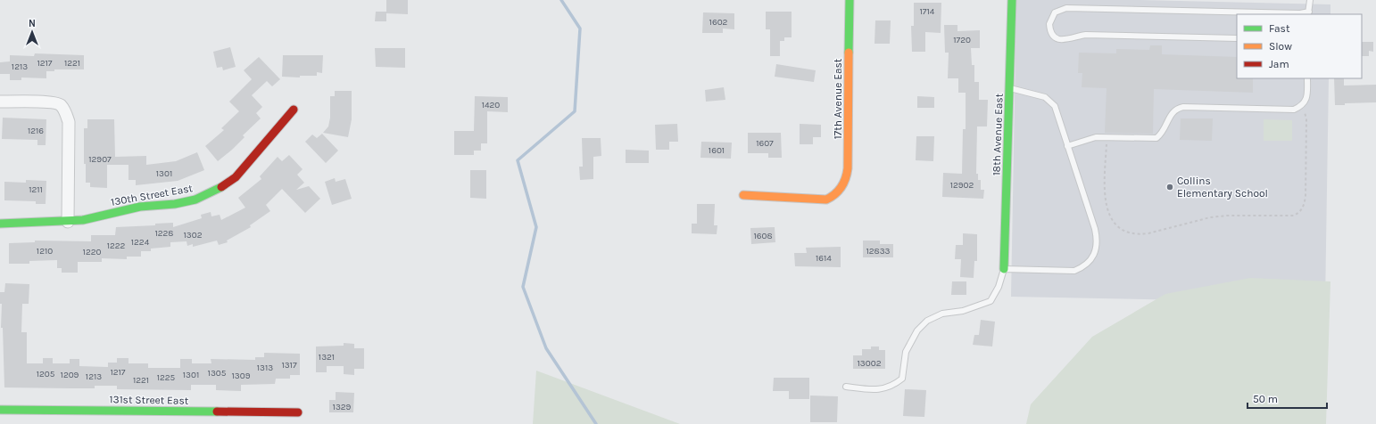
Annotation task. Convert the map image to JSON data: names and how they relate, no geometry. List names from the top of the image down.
{
  "streets": {
    "street": [
      "17th Avenue East",
      "18th Avenue East",
      "130th Street East",
      "131st Street East"
    ]
  },
  "places": ["Collins Elementary School"],
  "house_numbers": [
    "1714",
    "1602",
    "1720",
    "1217",
    "1221",
    "1213",
    "1420",
    "1216",
    "1607",
    "1601",
    "12907",
    "1301",
    "12902",
    "1211",
    "1228",
    "1302",
    "1608",
    "1224",
    "1222",
    "1210",
    "12833",
    "1220",
    "1614",
    "1321",
    "13002",
    "1317",
    "1313",
    "1217",
    "1305",
    "1205",
    "1209",
    "1301",
    "1309",
    "1213",
    "1225",
    "1221",
    "1329"
  ],
  "legend": ["Fast", "Slow", "Jam"],
  "scale_bar": "50 m",
  "north": "top"
}
